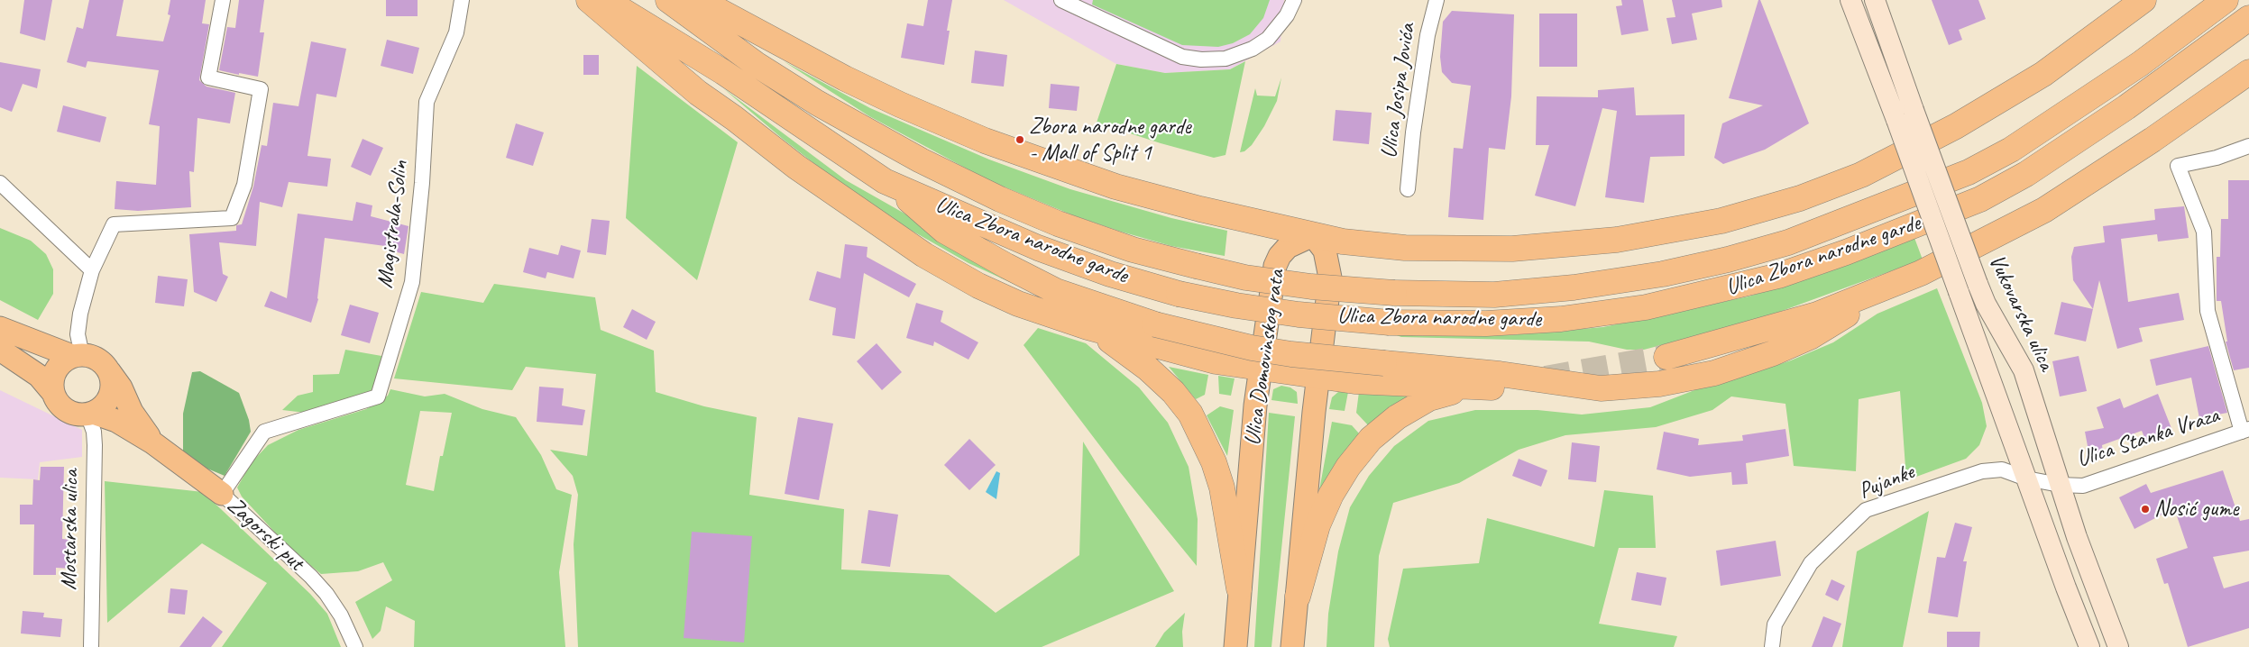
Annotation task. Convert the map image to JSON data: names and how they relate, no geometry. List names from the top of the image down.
{
  "streets": {
    "highway": ["Ulica Zbora narodne garde"],
    "main road": ["Ulica Domovinskog rata", "Zagorski put"],
    "street": [
      "Ulica Josipa Jovića",
      "Magistrala-Solin",
      "Vukovarska ulica",
      "Ulica Stanka Vraza",
      "Pujanke",
      "Mostarska ulica"
    ]
  },
  "crossings": [
    ["Magistrala-Solin", "Zagorski put"],
    ["Vukovarska ulica", "Ulica Stanka Vraza"],
    ["Vukovarska ulica", "Pujanke"],
    ["Ulica Stanka Vraza", "Pujanke"],
    ["Mostarska ulica", "Zagorski put"]
  ],
  "places": ["Zbora narodne garde - Mall of Split 1", "Nosić gume"]
}
